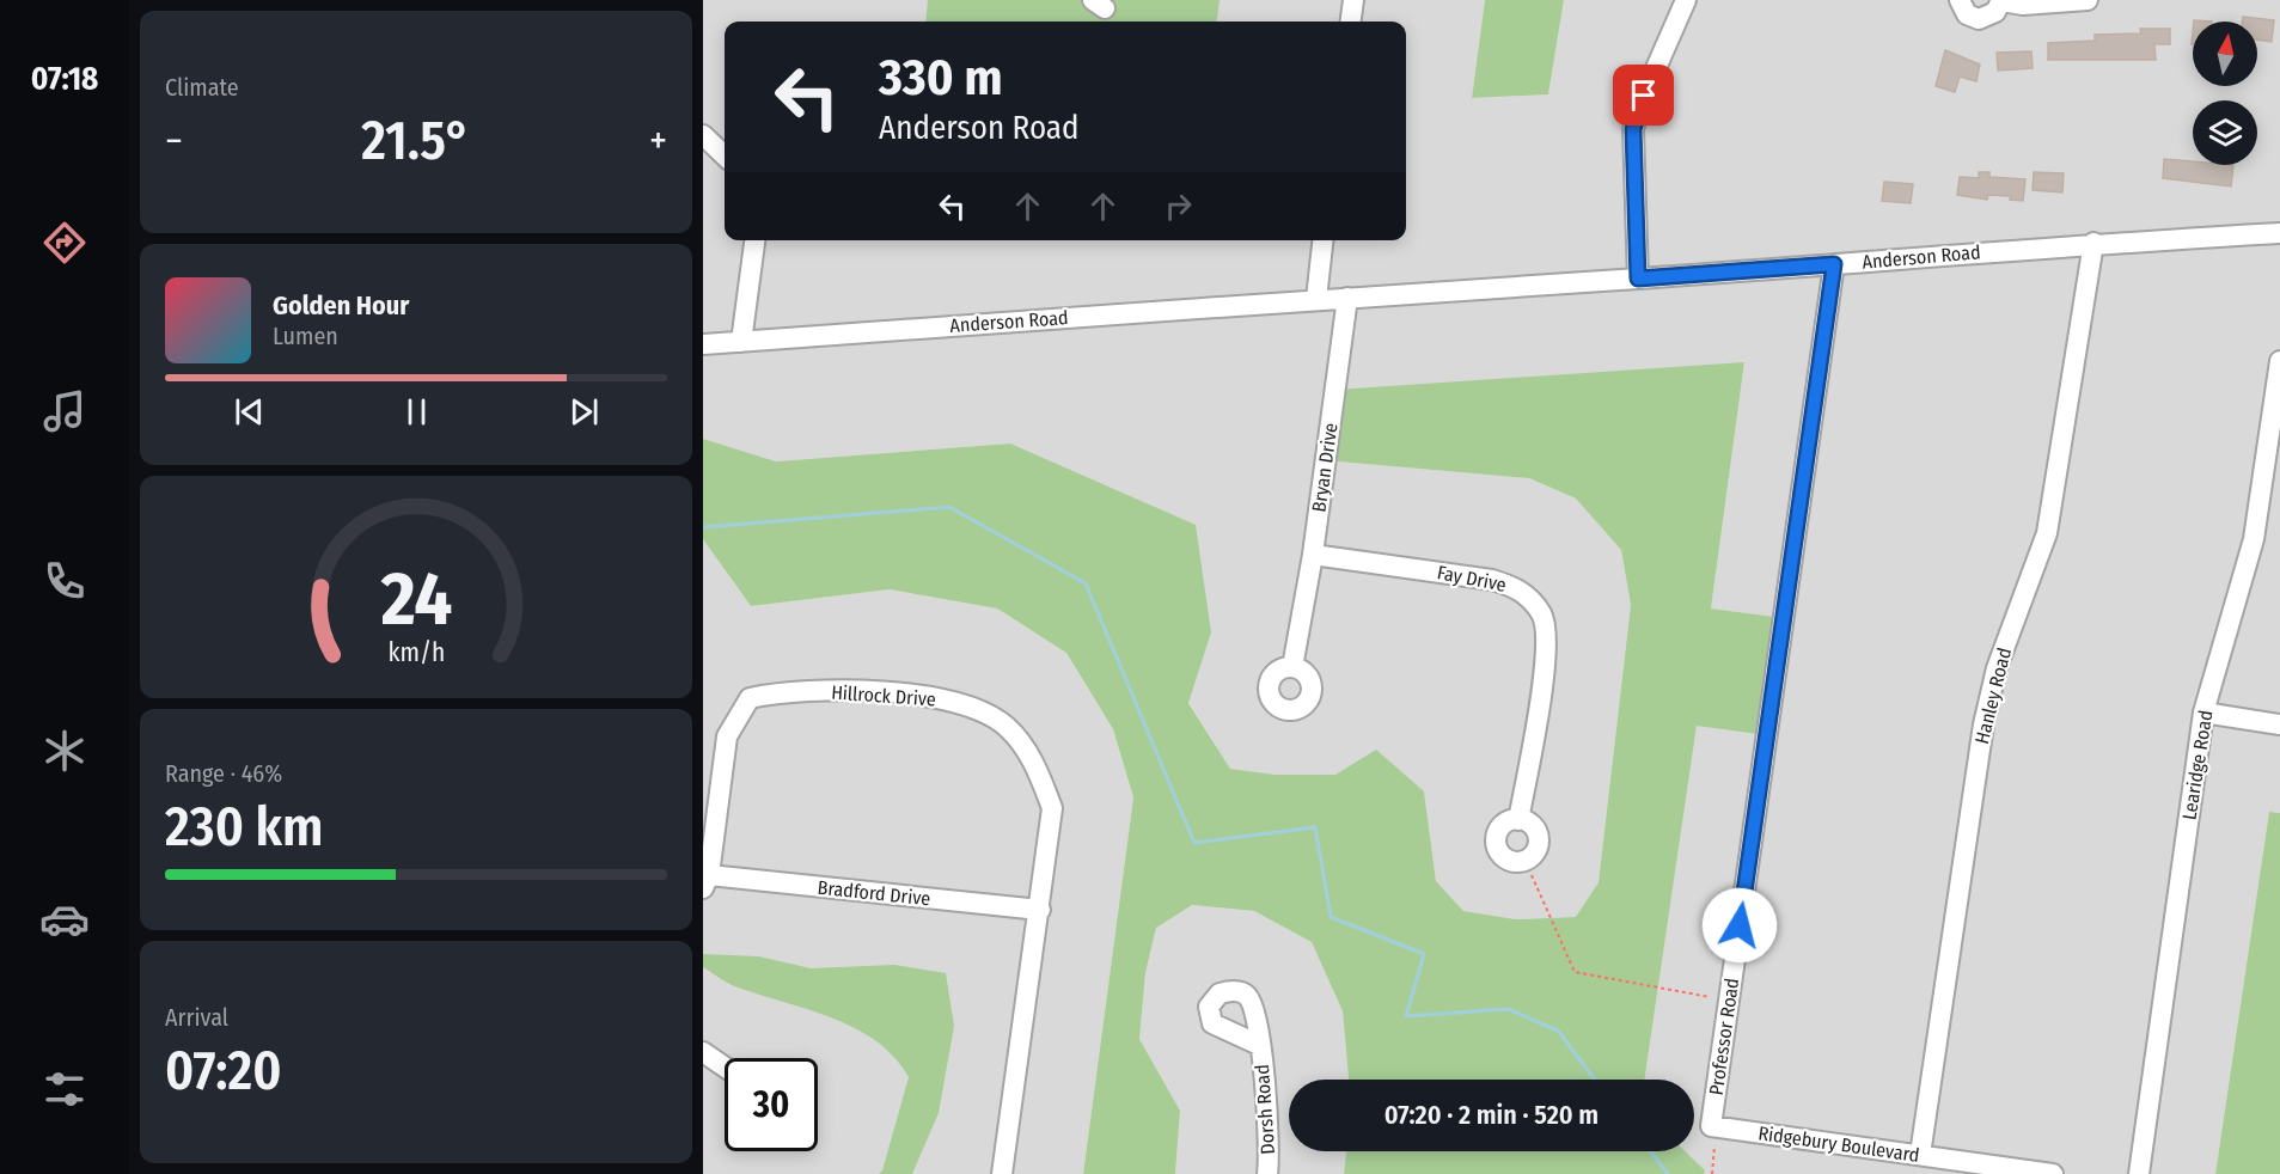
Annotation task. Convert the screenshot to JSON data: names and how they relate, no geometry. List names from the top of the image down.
{
  "streets": {
    "street": [
      "Anderson Road",
      "Bryan Drive",
      "Fay Drive",
      "Hillrock Drive",
      "Hanley Road",
      "Learidge Road",
      "Bradford Drive",
      "Professor Road",
      "Dorsh Road",
      "Ridgebury Boulevard"
    ]
  },
  "crossings": [
    ["Anderson Road", "Bryan Drive"],
    ["Anderson Road", "Hanley Road"],
    ["Anderson Road", "Professor Road"],
    ["Bryan Drive", "Fay Drive"],
    ["Hillrock Drive", "Bradford Drive"],
    ["Hanley Road", "Ridgebury Boulevard"],
    ["Professor Road", "Ridgebury Boulevard"]
  ],
  "north": "top",
  "page": {
    "tabs": "07:18",
    "tile": [
      "Climate",
      ["Range · 46%", "230 km"],
      ["Arrival", "07:20"]
    ],
    "turn": ["330 m", "Anderson Road"],
    "heat": ["−", "21.5°", "+"],
    "song": ["Golden Hour", "Lumen"],
    "limit": "30",
    "trip": "07:20 · 2 min · 520 m",
    "gauge": ["24", "km/h"]
  }
}
